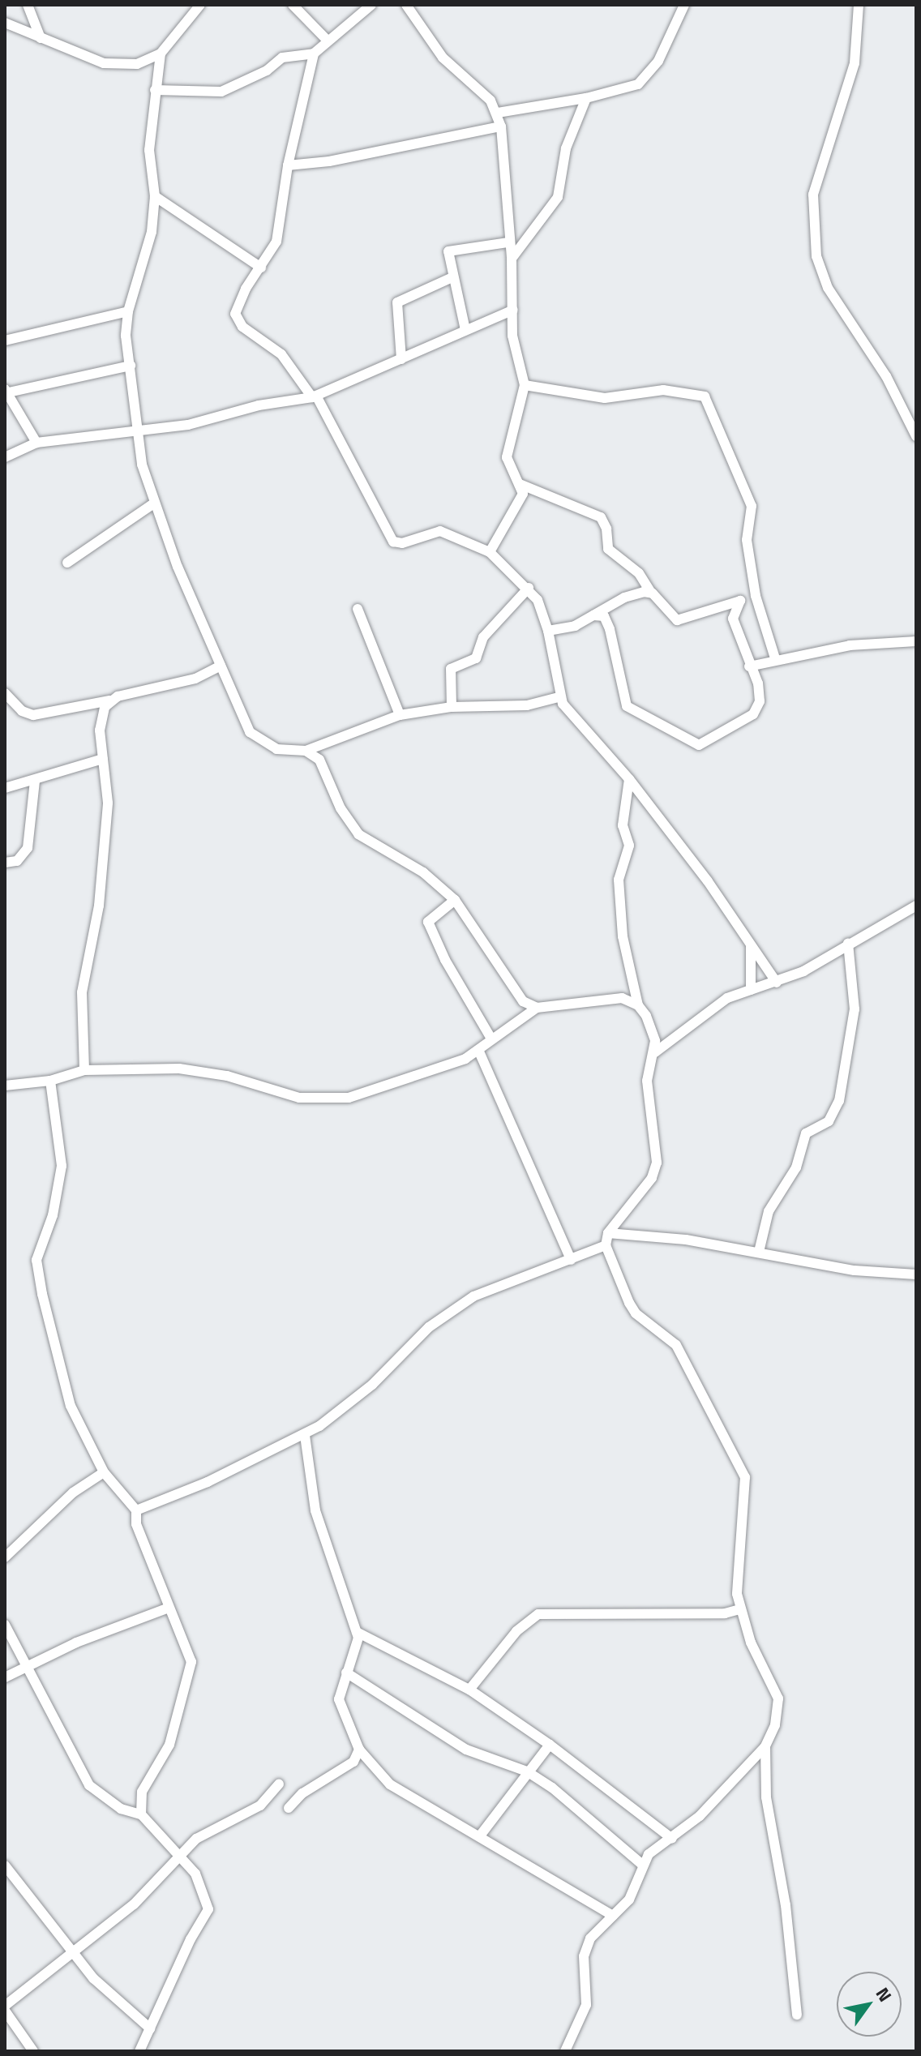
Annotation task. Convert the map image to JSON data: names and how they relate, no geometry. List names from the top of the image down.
{
  "north": "top right"
}
